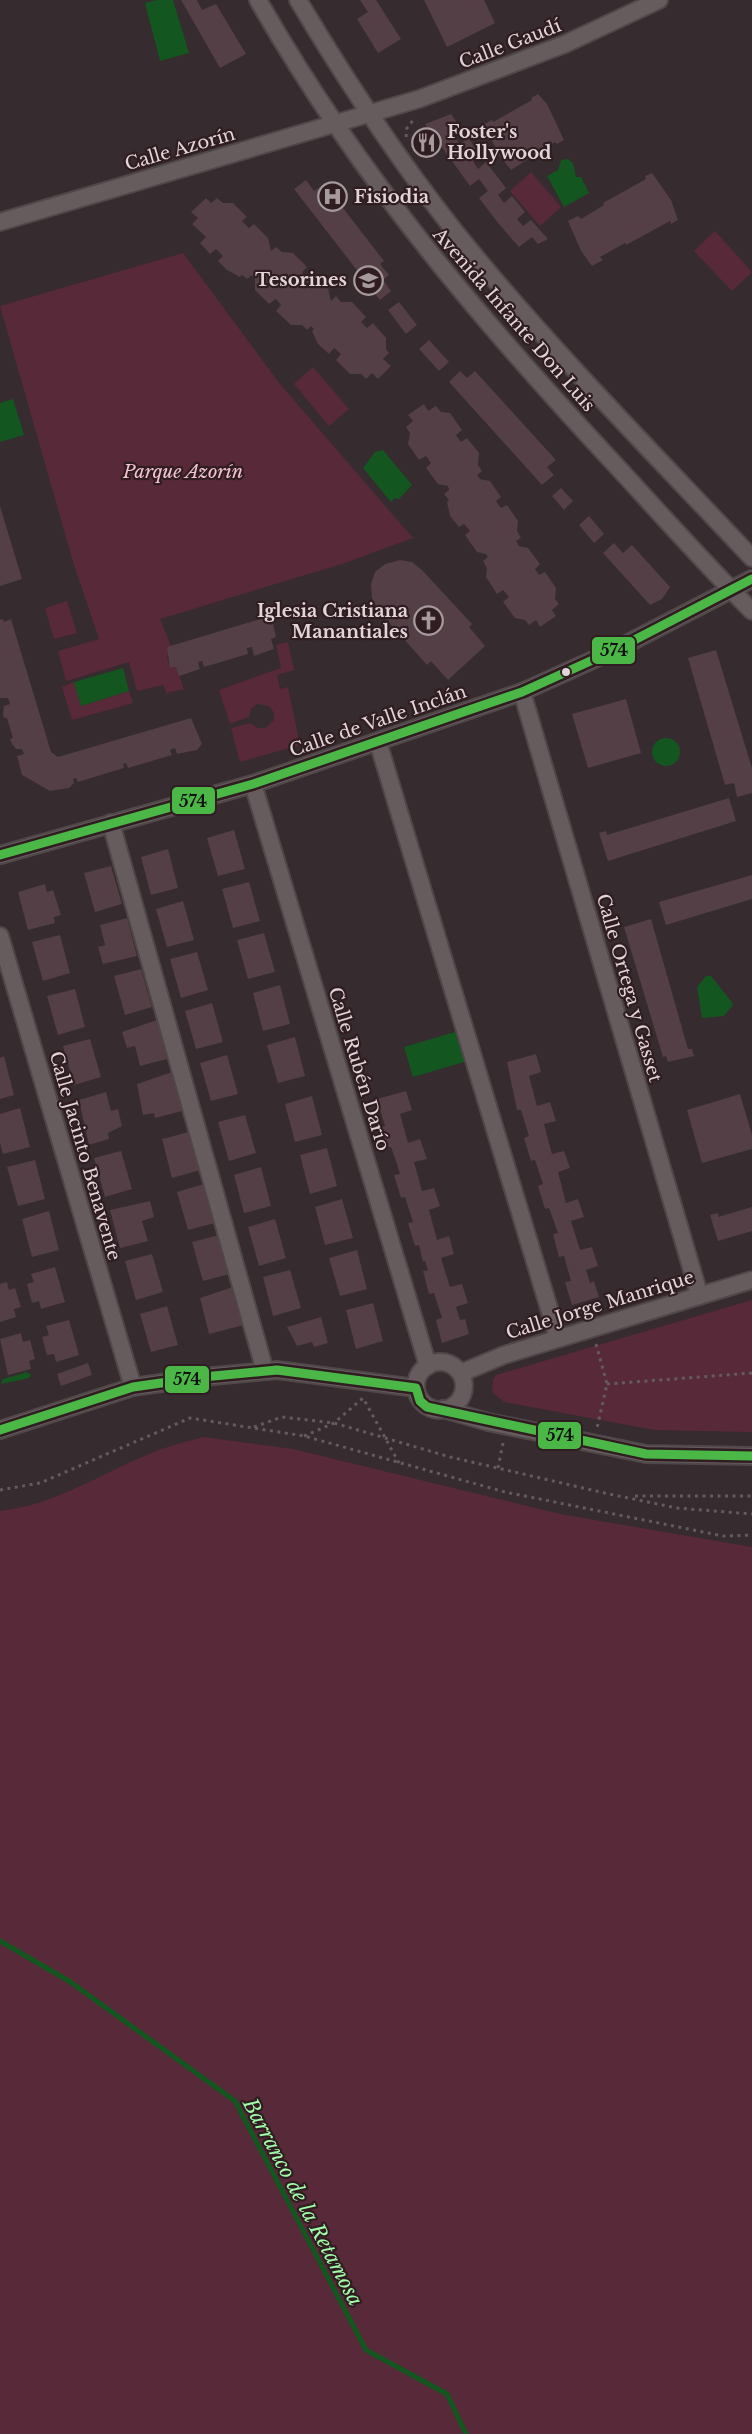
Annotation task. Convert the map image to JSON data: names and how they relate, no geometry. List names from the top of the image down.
{
  "streets": {
    "street": [
      "Calle Gaudí",
      "Calle Azorín",
      "Avenida Infante Don Luis",
      "Calle de Valle Inclán",
      "Calle Ortega y Gasset",
      "Calle Rubén Darío",
      "Calle Jacinto Benavente",
      "Calle Jorge Manrique"
    ]
  },
  "crossings": [
    ["Calle Gaudí", "Calle Azorín"],
    ["Calle Gaudí", "Avenida Infante Don Luis"],
    ["Calle Azorín", "Avenida Infante Don Luis"],
    ["Avenida Infante Don Luis", "Calle de Valle Inclán"],
    ["Calle de Valle Inclán", "Calle Ortega y Gasset"],
    ["Calle de Valle Inclán", "Calle Rubén Darío"],
    ["Calle Ortega y Gasset", "Calle Jorge Manrique"],
    ["Calle Rubén Darío", "Calle Jorge Manrique"]
  ],
  "water": ["Barranco de la Retamosa"],
  "parks": ["Parque Azorín"],
  "places": {
    "restaurant": ["Foster's Hollywood"],
    "hospital": ["Fisiodia"],
    "school or university": ["Tesorines"],
    "church": ["Iglesia Cristiana Manantiales"]
  },
  "lines": ["transit line 574"]
}
